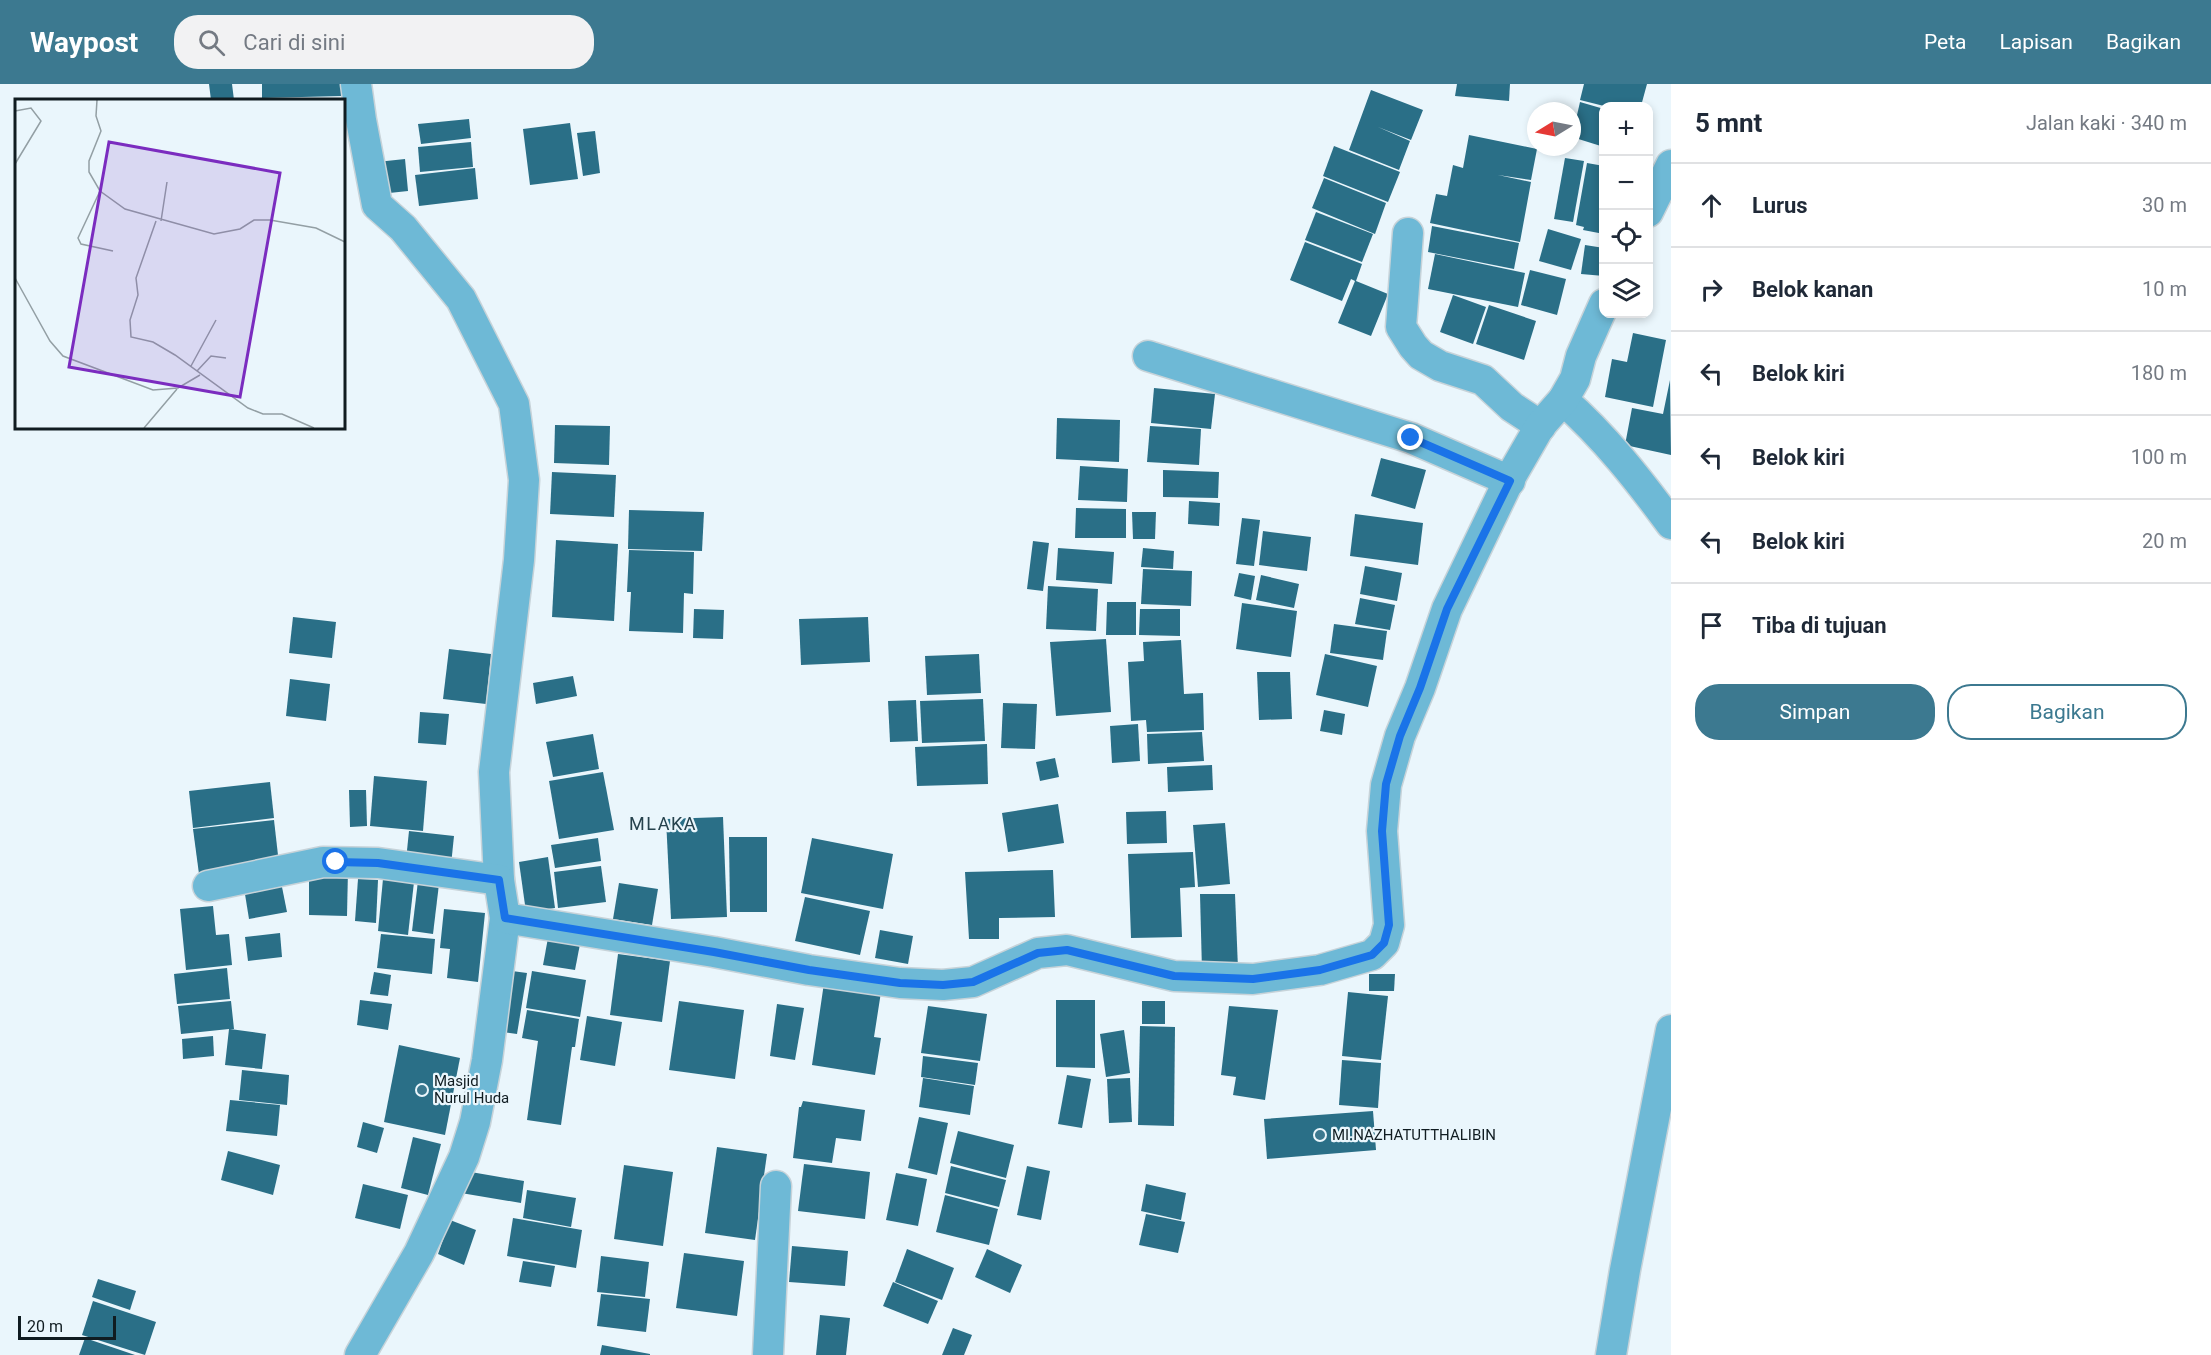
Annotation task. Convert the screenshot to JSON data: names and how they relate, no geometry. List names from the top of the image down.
{
  "districts": ["MLAKA"],
  "places": ["Masjid Nurul Huda", "MI.NAZHATUTTHALIBIN"],
  "scale_bar": "20 m",
  "north": "left",
  "page": {
    "header": "Waypost",
    "search": "Cari di sini",
    "nav": ["Peta", "Lapisan", "Bagikan"],
    "heading": ["5 mnt", "Jalan kaki · 340 m"],
    "map_buttons": ["+", "−"],
    "list": [
      ["Lurus", "30 m"],
      ["Belok kanan", "10 m"],
      ["Belok kiri", "180 m"],
      ["Belok kiri", "100 m"],
      ["Belok kiri", "20 m"],
      "Tiba di tujuan"
    ],
    "buttons": ["Simpan", "Bagikan"],
    "scale": "20 m"
  }
}
